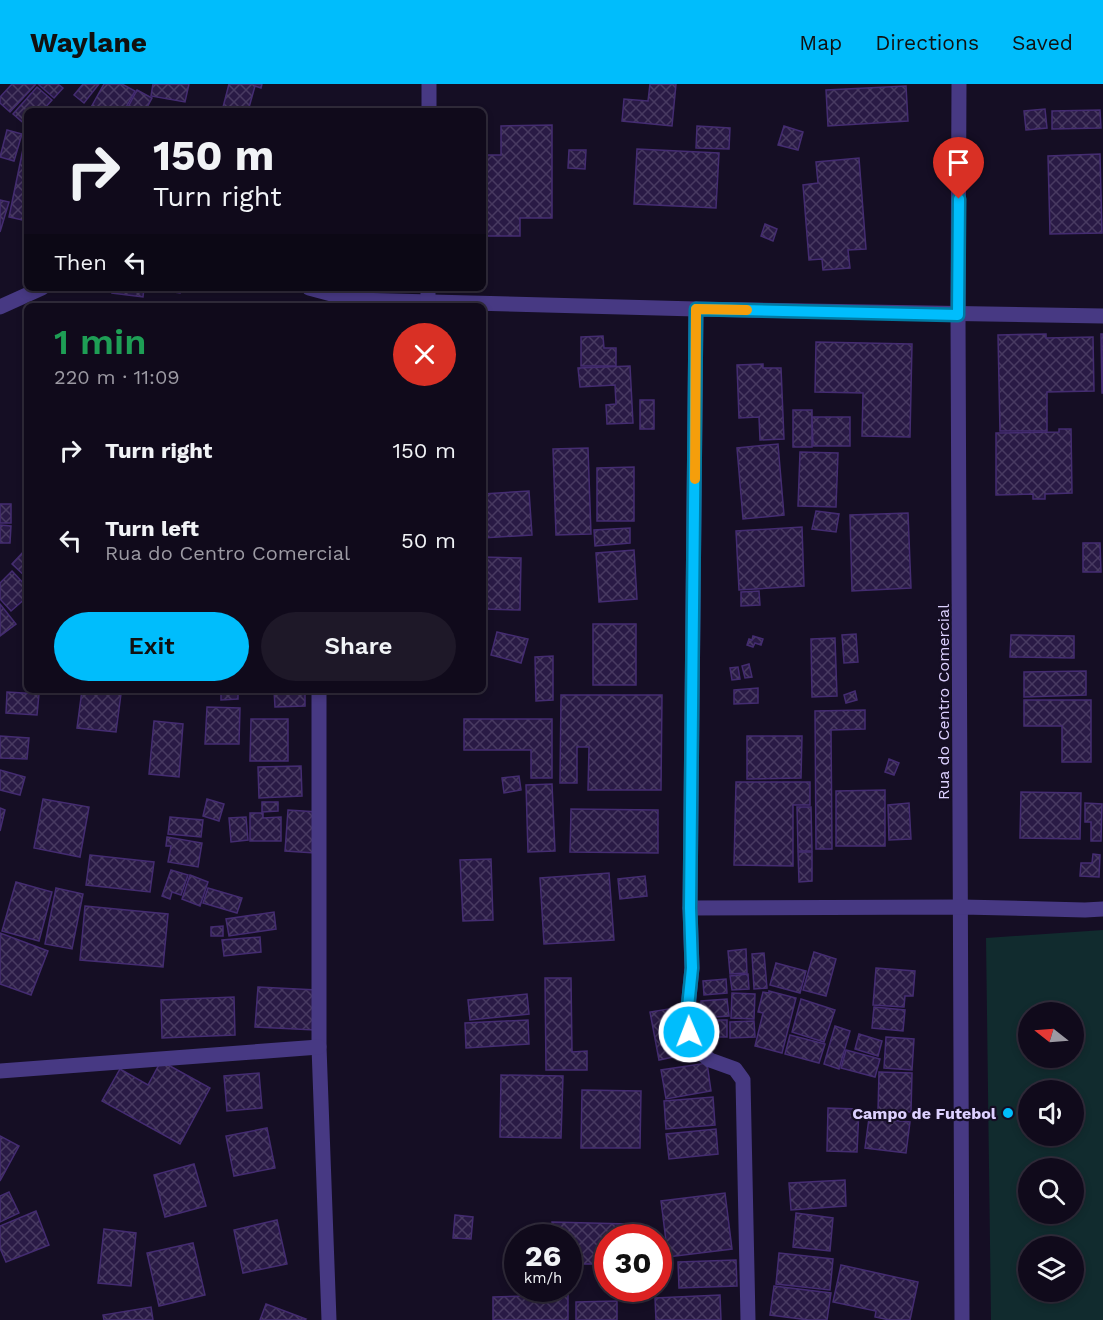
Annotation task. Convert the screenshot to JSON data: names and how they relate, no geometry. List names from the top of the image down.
{
  "streets": {
    "street": ["Rua do Centro Comercial"]
  },
  "places": ["Campo de Futebol"],
  "north": "left",
  "page": {
    "header": "Waylane",
    "nav": ["Map", "Directions", "Saved"],
    "turn": ["150 m", "Turn right"],
    "then": "Then",
    "heading": ["1 min", "220 m · 11:09"],
    "list": [
      {
        "name": "Turn right",
        "value": "150 m"
      },
      {
        "name": "Turn left",
        "note": "Rua do Centro Comercial",
        "value": "50 m"
      }
    ],
    "buttons": ["Exit", "Share"],
    "speed": "26 km/h",
    "limit": "30"
  }
}
